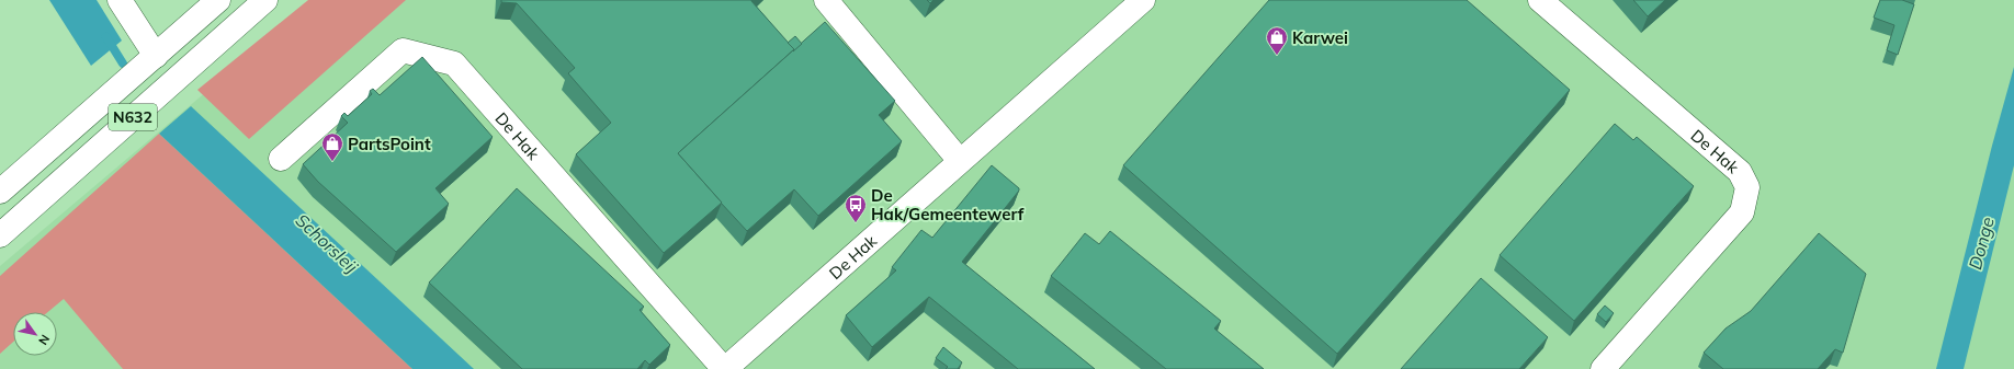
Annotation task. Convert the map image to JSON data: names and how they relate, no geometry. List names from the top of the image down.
{
  "streets": {
    "street": ["N632", "De Hak"]
  },
  "water": ["Schorsleij", "Donge"],
  "places": {
    "shop": ["Karwei", "PartsPoint"],
    "bus stop": ["De Hak/Gemeentewerf"]
  },
  "north": "bottom right"
}
